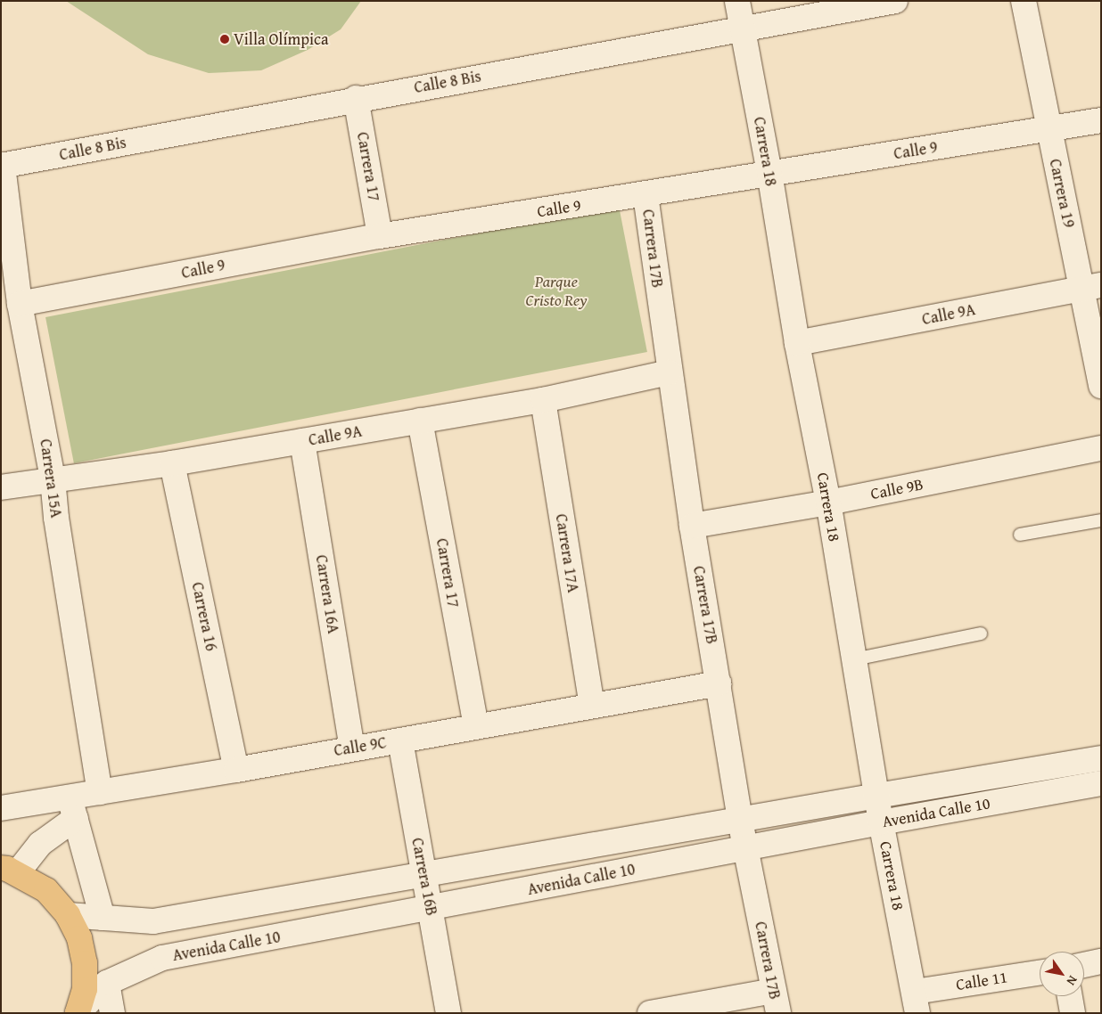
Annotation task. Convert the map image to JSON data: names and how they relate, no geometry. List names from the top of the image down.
{
  "streets": {
    "street": [
      "Calle 8 Bis",
      "Calle 9",
      "Carrera 18",
      "Carrera 17",
      "Carrera 19",
      "Carrera 17B",
      "Calle 9A",
      "Carrera 15A",
      "Calle 9B",
      "Carrera 17A",
      "Carrera 16A",
      "Carrera 16",
      "Calle 9C",
      "Avenida Calle 10",
      "Carrera 16B",
      "Calle 11"
    ]
  },
  "crossings": [
    ["Calle 8 Bis", "Carrera 18"],
    ["Calle 8 Bis", "Carrera 17"],
    ["Calle 8 Bis", "Carrera 15A"],
    ["Calle 9", "Carrera 18"],
    ["Calle 9", "Carrera 17"],
    ["Calle 9", "Carrera 19"],
    ["Calle 9", "Carrera 17B"],
    ["Calle 9", "Carrera 15A"],
    ["Carrera 18", "Calle 9A"],
    ["Carrera 18", "Calle 9B"],
    ["Carrera 18", "Avenida Calle 10"],
    ["Carrera 18", "Calle 11"],
    ["Carrera 17", "Calle 9A"],
    ["Carrera 17", "Calle 9C"],
    ["Carrera 19", "Calle 9A"],
    ["Carrera 17B", "Calle 9A"],
    ["Carrera 17B", "Calle 9B"],
    ["Carrera 17B", "Calle 9C"],
    ["Carrera 17B", "Avenida Calle 10"],
    ["Calle 9A", "Carrera 15A"],
    ["Calle 9A", "Carrera 17A"],
    ["Calle 9A", "Carrera 16A"],
    ["Calle 9A", "Carrera 16"],
    ["Carrera 15A", "Calle 9C"],
    ["Carrera 17A", "Calle 9C"],
    ["Carrera 16A", "Calle 9C"],
    ["Carrera 16", "Calle 9C"],
    ["Calle 9C", "Carrera 16B"],
    ["Avenida Calle 10", "Carrera 16B"]
  ],
  "parks": ["Parque Cristo Rey"],
  "places": ["Villa Olímpica"],
  "north": "bottom right"
}
